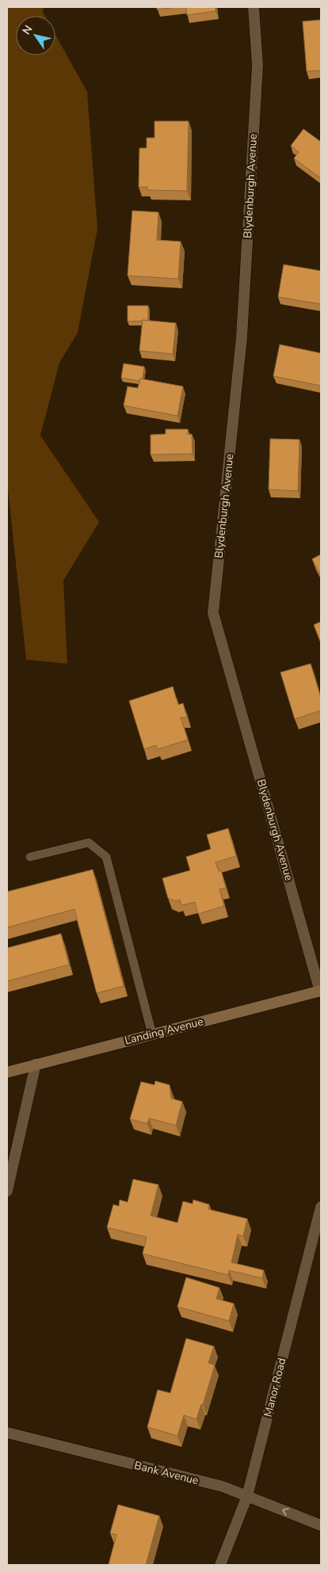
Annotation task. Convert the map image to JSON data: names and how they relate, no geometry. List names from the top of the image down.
{
  "streets": {
    "main road": ["Landing Avenue"],
    "street": ["Blydenburgh Avenue", "Manor Road", "Bank Avenue"]
  },
  "crossings": [
    ["Blydenburgh Avenue", "Landing Avenue"],
    ["Manor Road", "Bank Avenue"]
  ],
  "north": "top left"
}
